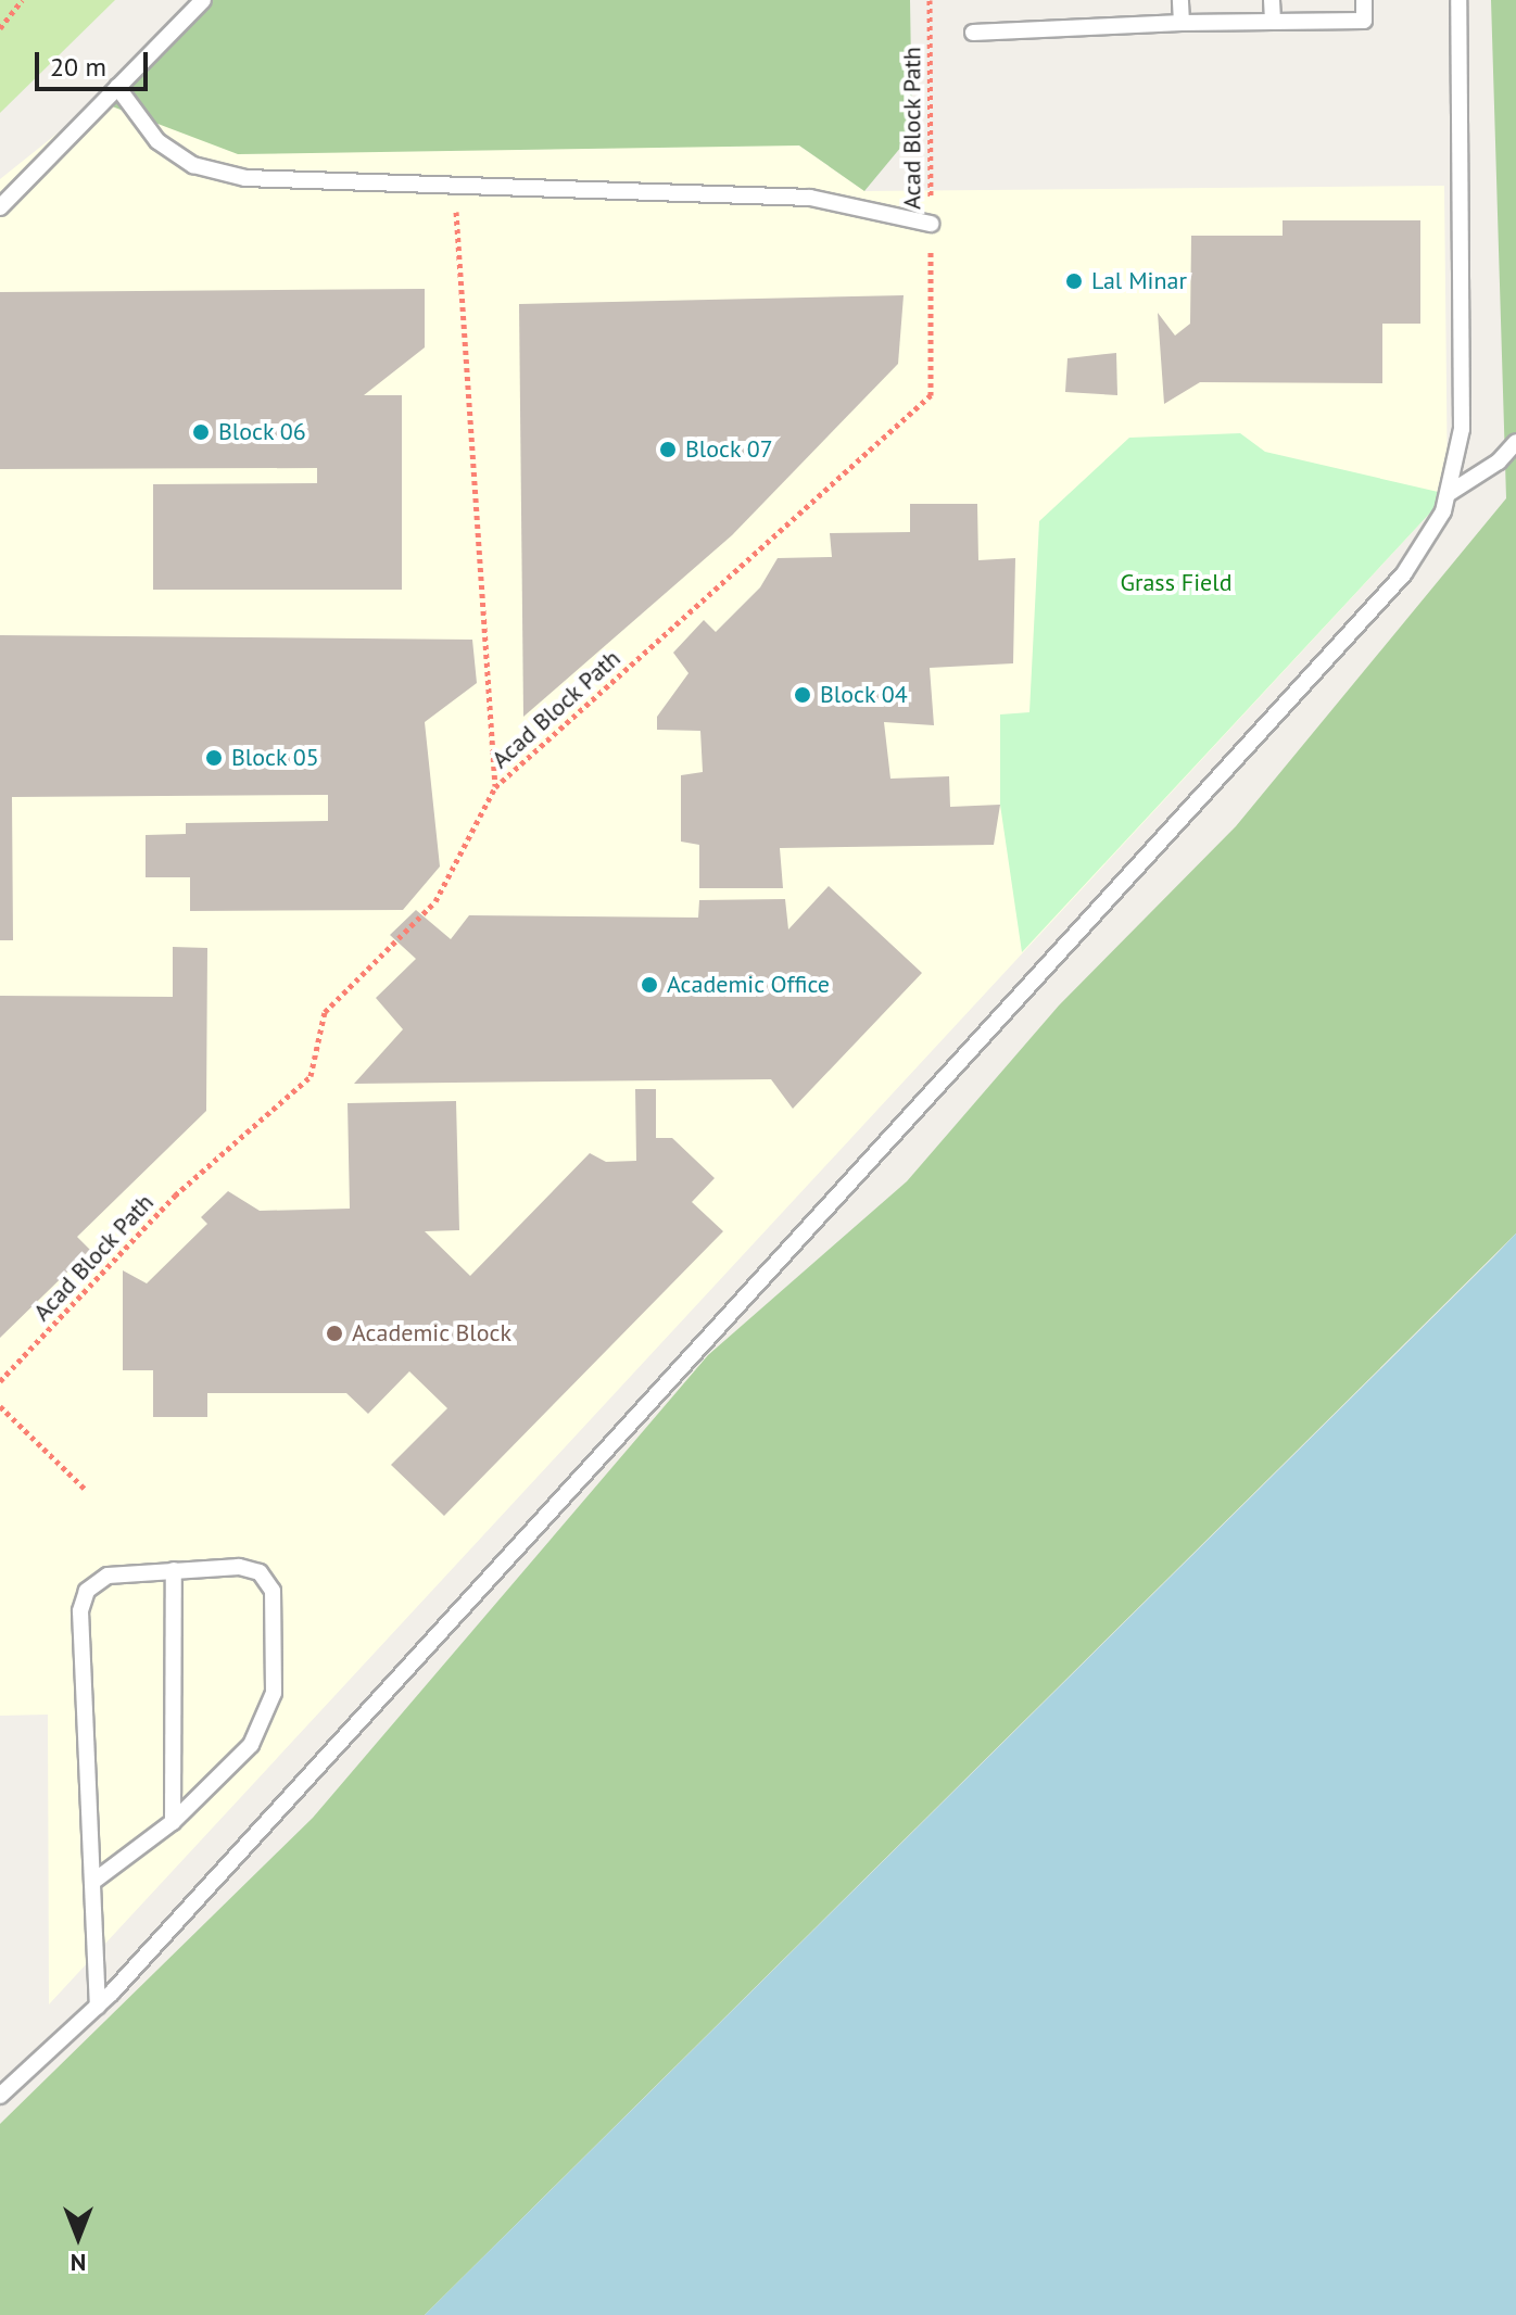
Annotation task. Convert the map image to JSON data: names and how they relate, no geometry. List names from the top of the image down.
{
  "streets": {
    "path": ["Acad Block Path"]
  },
  "parks": ["Grass Field"],
  "places": [
    "Lal Minar",
    "Block 06",
    "Block 07",
    "Block 04",
    "Block 05",
    "Academic Office",
    "Academic Block"
  ],
  "scale_bar": "20 m",
  "north": "bottom"
}
